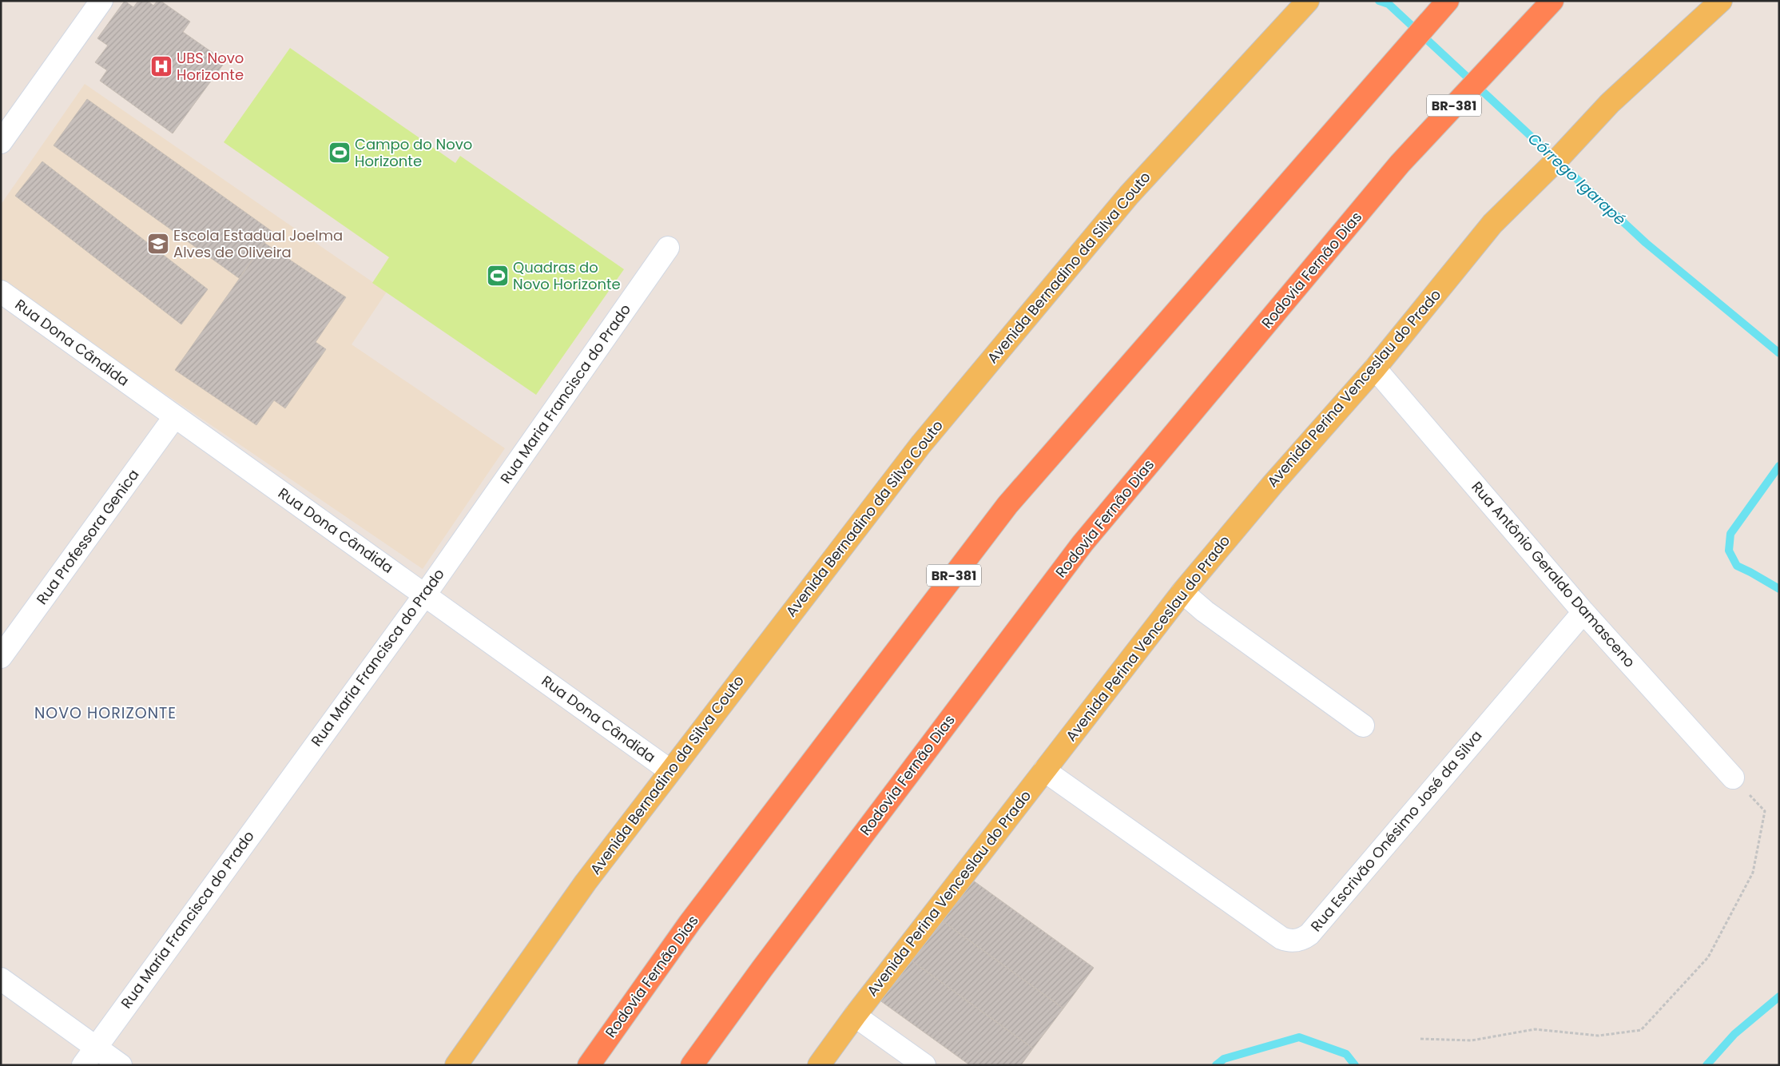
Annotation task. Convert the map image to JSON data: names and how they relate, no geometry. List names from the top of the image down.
{
  "streets": {
    "highway": ["BR-381", "Rodovia Fernão Dias"],
    "main road": ["Avenida Bernadino da Silva Couto", "Avenida Perina Venceslau do Prado"],
    "street": [
      "Rua Dona Cândida",
      "Rua Maria Francisca do Prado",
      "Rua Professora Genica",
      "Rua Antônio Geraldo Damasceno",
      "Rua Escrivão Onésimo José da Silva"
    ]
  },
  "crossings": [
    ["Avenida Bernadino da Silva Couto", "Rua Dona Cândida"],
    ["Rua Dona Cândida", "Rua Maria Francisca do Prado"],
    ["Rua Dona Cândida", "Rua Professora Genica"],
    ["Avenida Perina Venceslau do Prado", "Rua Antônio Geraldo Damasceno"],
    ["Avenida Perina Venceslau do Prado", "Rua Escrivão Onésimo José da Silva"],
    ["Rua Antônio Geraldo Damasceno", "Rua Escrivão Onésimo José da Silva"]
  ],
  "districts": ["NOVO HORIZONTE"],
  "water": ["Córrego Igarapé"],
  "places": {
    "hospital": ["UBS Novo Horizonte"],
    "sports": ["Campo do Novo Horizonte", "Quadras do Novo Horizonte"],
    "school or university": ["Escola Estadual Joelma Alves de Oliveira"]
  }
}
